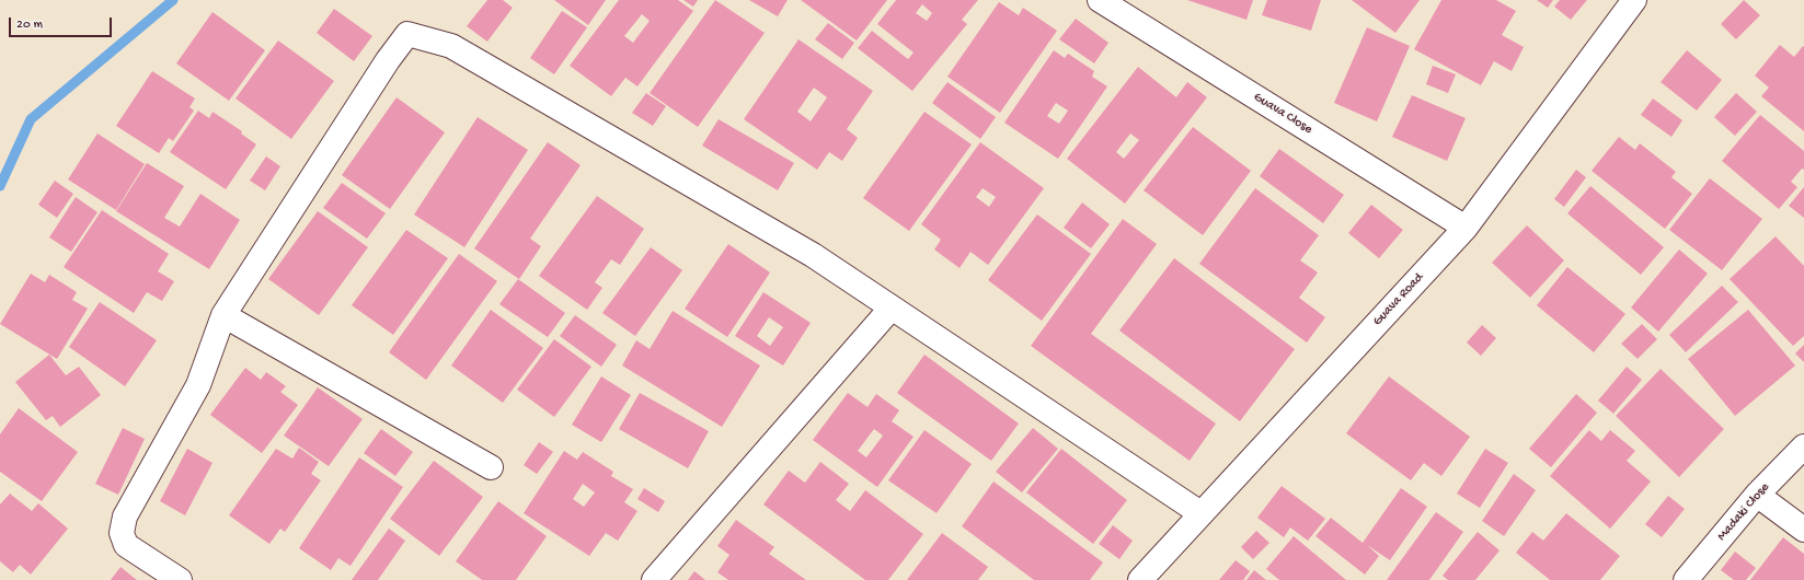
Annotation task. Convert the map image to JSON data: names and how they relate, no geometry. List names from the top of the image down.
{
  "streets": {
    "street": ["Guava Close", "Guava Road", "Madaki Close"]
  },
  "crossings": [
    ["Guava Close", "Guava Road"]
  ],
  "scale_bar": "20 m"
}
